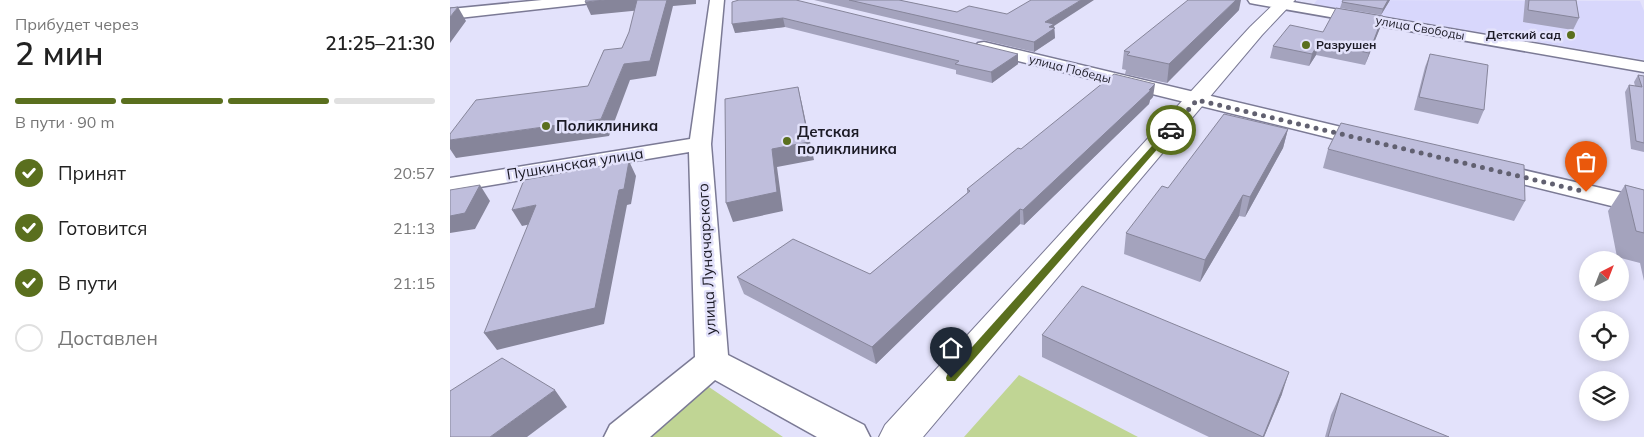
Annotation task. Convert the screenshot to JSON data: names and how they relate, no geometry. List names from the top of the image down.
{
  "streets": {
    "street": [
      "улица Свободы",
      "улица Победы",
      "Пушкинская улица",
      "улица Луначарского"
    ]
  },
  "crossings": [
    ["Пушкинская улица", "улица Луначарского"]
  ],
  "places": [
    "Детский сад",
    "Разрушен",
    "Поликлиника",
    "Детская поликлиника"
  ],
  "north": "top right",
  "page": {
    "heading": ["2 мин", "Прибудет через", "21:25–21:30"],
    "bar": "В пути · 90 m",
    "list": [
      ["Принят", "20:57"],
      ["Готовится", "21:13"],
      ["В пути", "21:15"],
      "Доставлен"
    ]
  }
}
